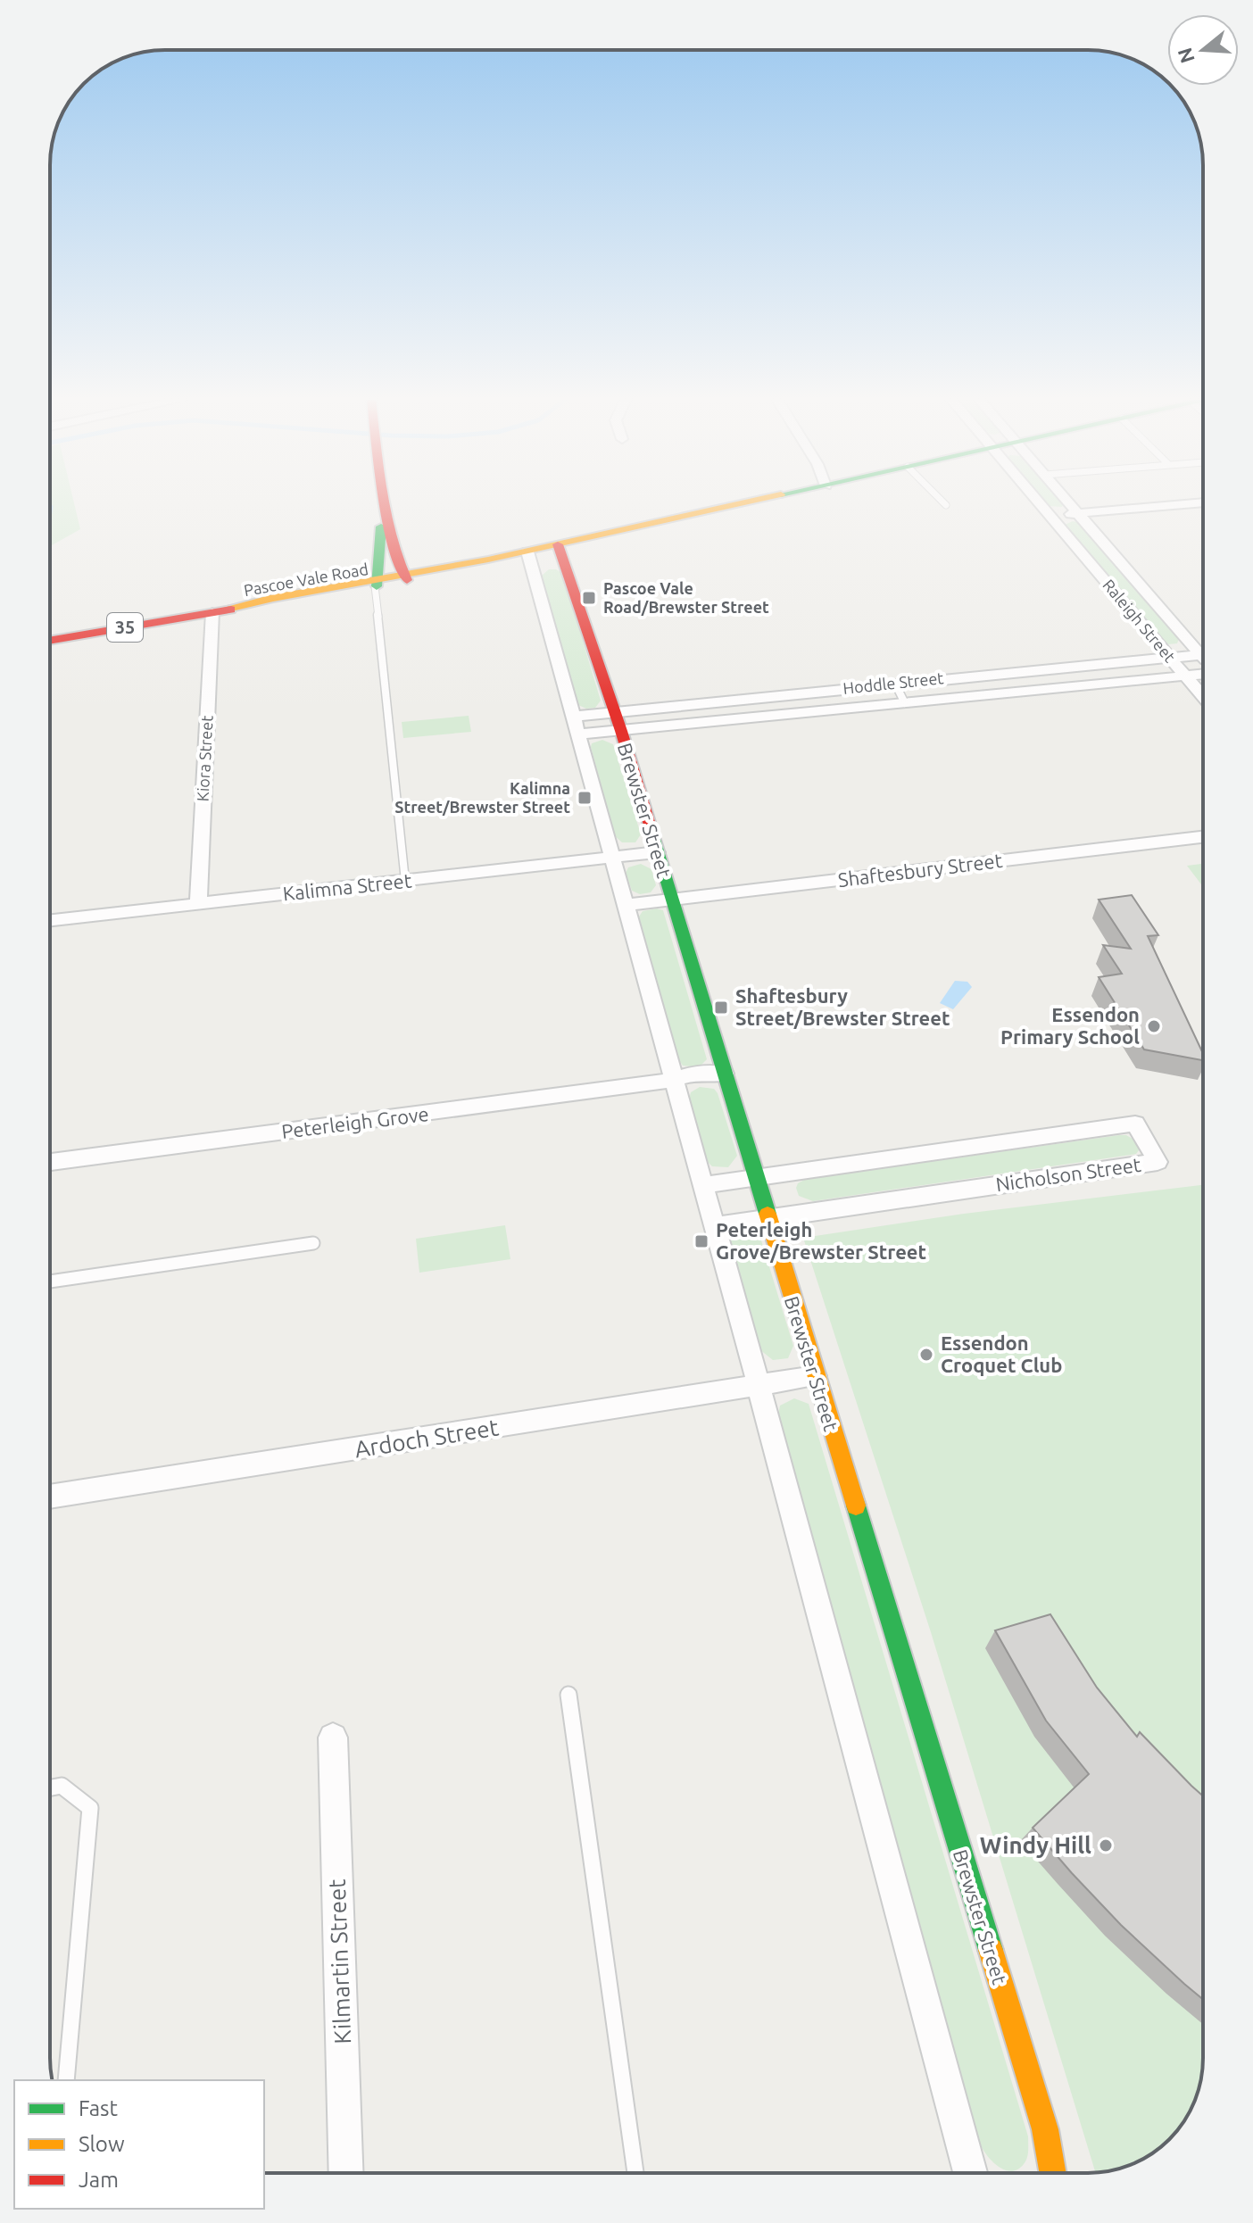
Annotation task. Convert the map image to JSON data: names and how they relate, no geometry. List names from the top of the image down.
{
  "streets": {
    "main road": ["Pascoe Vale Road", "35", "Brewster Street"],
    "street": [
      "Raleigh Street",
      "Hoddle Street",
      "Kiora Street",
      "Shaftesbury Street",
      "Kalimna Street",
      "Peterleigh Grove",
      "Nicholson Street",
      "Ardoch Street",
      "Kilmartin Street"
    ]
  },
  "crossings": [
    ["Pascoe Vale Road", "Kiora Street"],
    ["Pascoe Vale Road", "Brewster Street"],
    ["Raleigh Street", "Hoddle Street"],
    ["Hoddle Street", "Brewster Street"],
    ["Kiora Street", "Kalimna Street"],
    ["Brewster Street", "Shaftesbury Street"],
    ["Brewster Street", "Kalimna Street"],
    ["Brewster Street", "Peterleigh Grove"],
    ["Brewster Street", "Nicholson Street"],
    ["Brewster Street", "Ardoch Street"]
  ],
  "places": {
    "transit": [
      "Pascoe Vale Road/Brewster Street",
      "Kalimna Street/Brewster Street",
      "Shaftesbury Street/Brewster Street",
      "Peterleigh Grove/Brewster Street"
    ],
    "other": ["Essendon Primary School", "Essendon Croquet Club", "Windy Hill"]
  },
  "legend": ["Fast", "Slow", "Jam"],
  "north": "left"
}
